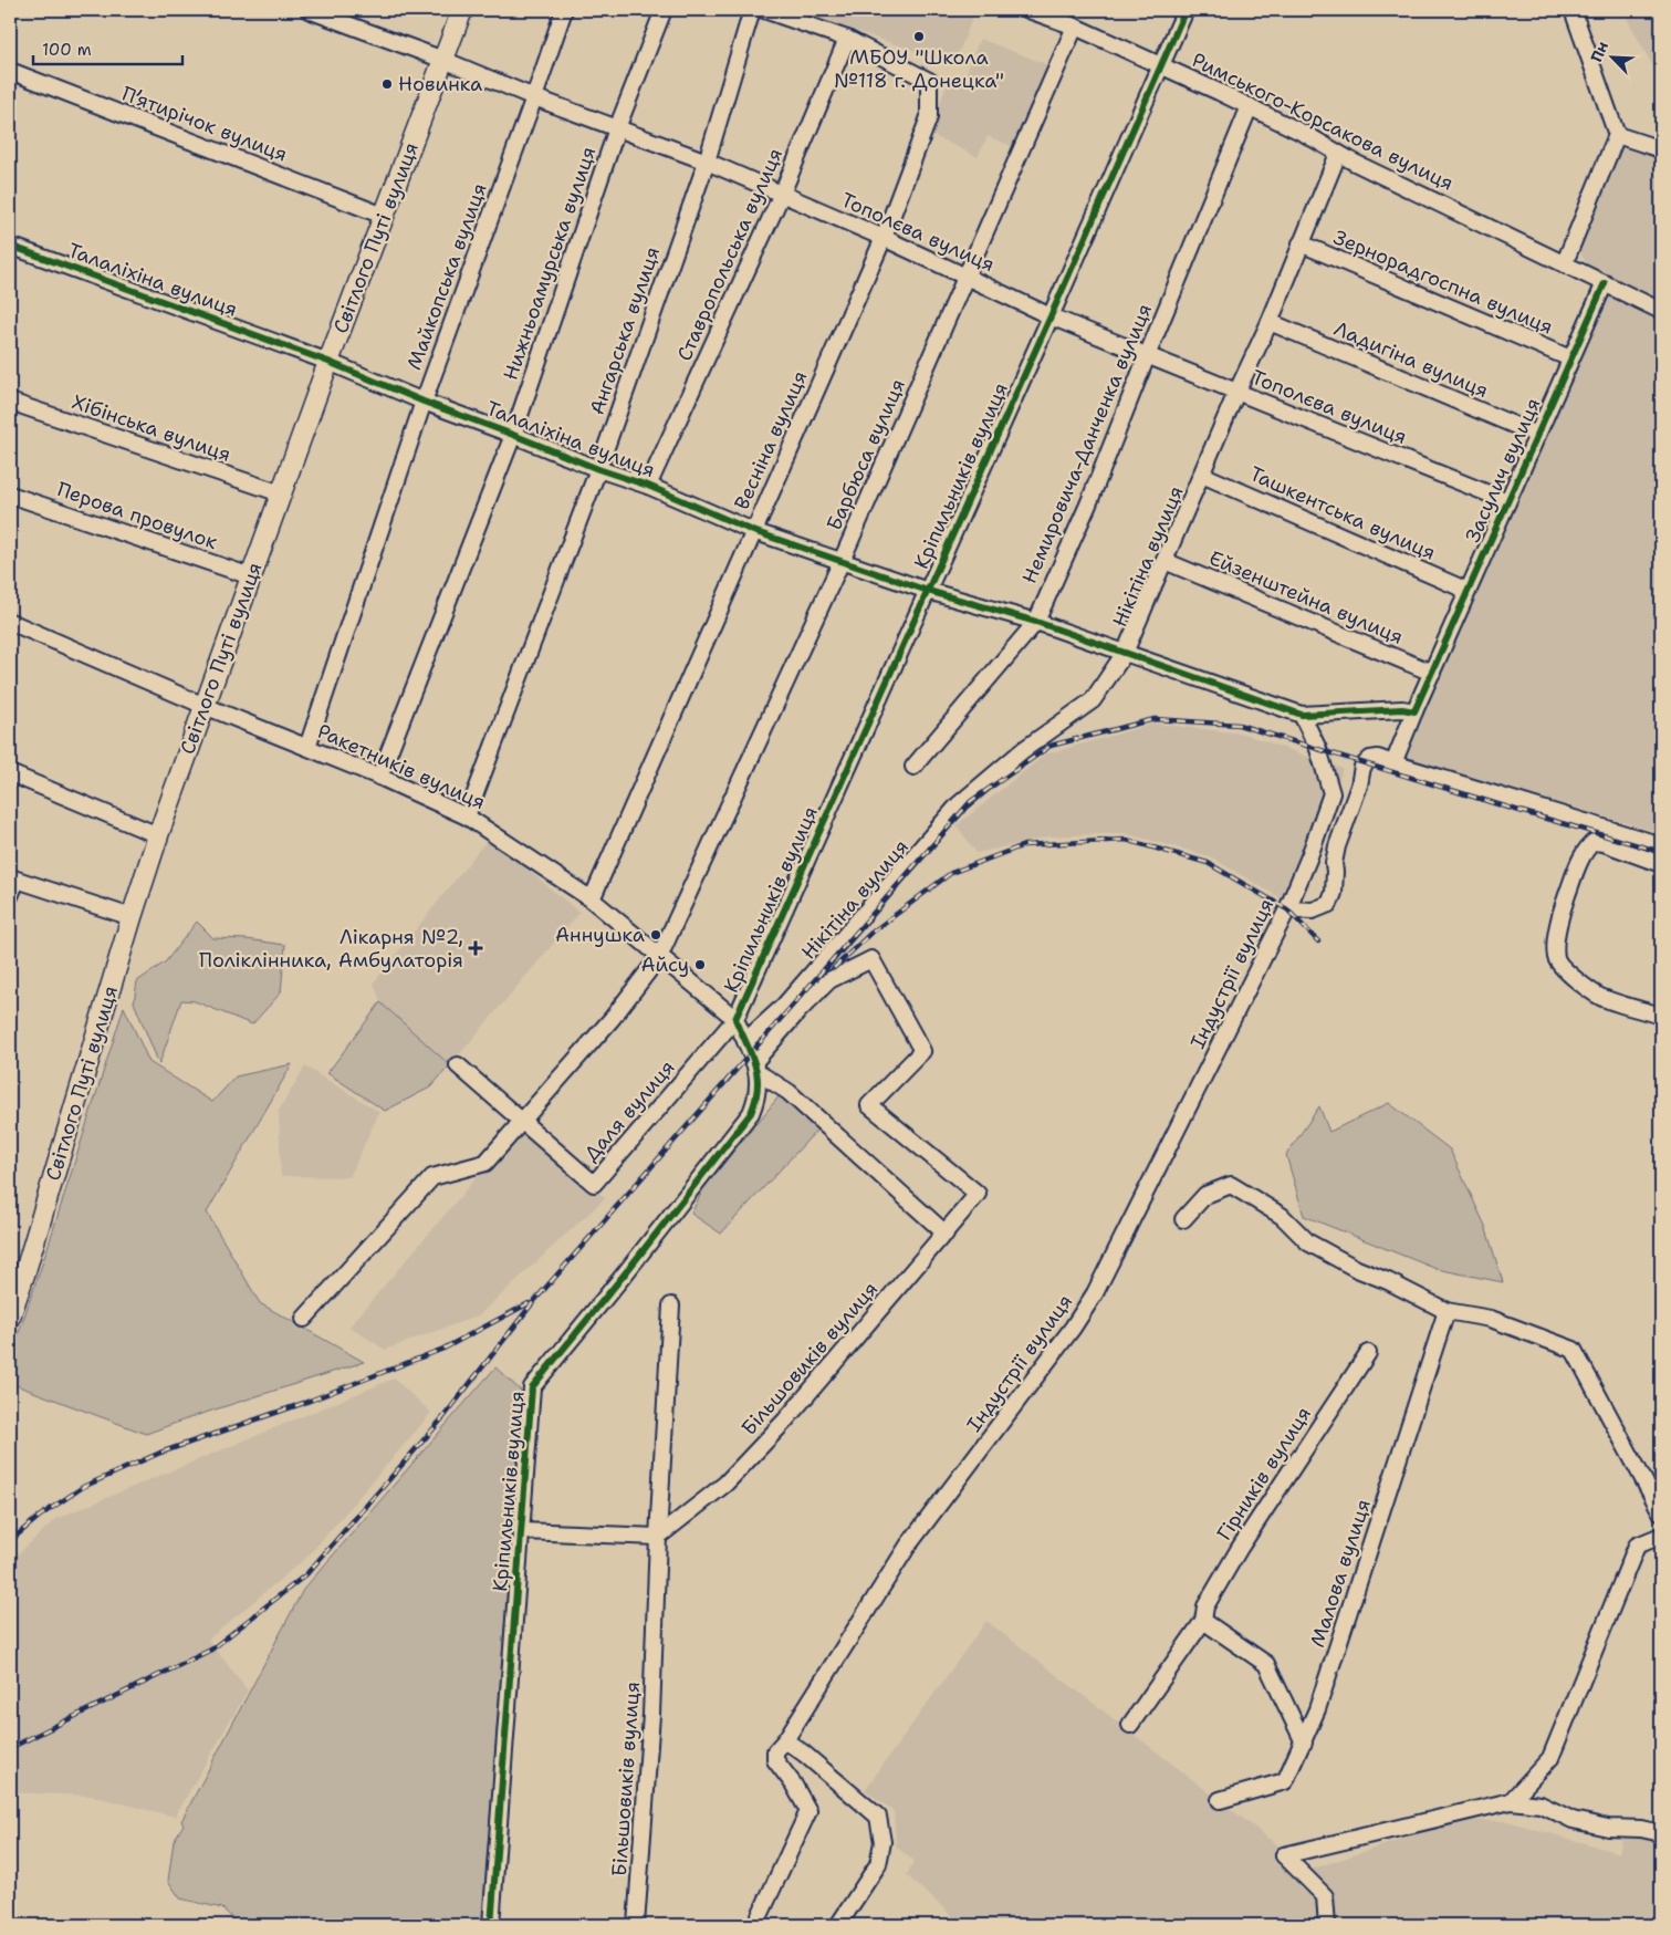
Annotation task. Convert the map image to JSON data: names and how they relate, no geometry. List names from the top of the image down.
{
  "streets": {
    "main road": ["Світлого Путі вулиця"],
    "street": [
      "Римського-Корсакова вулиця",
      "П’ятирічок вулиця",
      "Тополєва вулиця",
      "Ставропольська вулиця",
      "Нижньоамурська вулиця",
      "Майкопська вулиця",
      "Талаліхіна вулиця",
      "Зернорадгоспна вулиця",
      "Ангарська вулиця",
      "Ладигіна вулиця",
      "Хібінська вулиця",
      "Весніна вулиця",
      "Немировича-Данченка вулиця",
      "Барбюса вулиця",
      "Засулич вулиця",
      "Кріпильників вулиця",
      "Ташкентська вулиця",
      "Перова провулок",
      "Нікітіна вулиця",
      "Ейзенштейна вулиця",
      "Ракетників вулиця",
      "Індустрії вулиця",
      "Даля вулиця",
      "Більшовиків вулиця",
      "Гірників вулиця",
      "Малова вулиця"
    ]
  },
  "crossings": [
    ["Римського-Корсакова вулиця", "Немировича-Данченка вулиця"],
    ["Римського-Корсакова вулиця", "Барбюса вулиця"],
    ["Римського-Корсакова вулиця", "Засулич вулиця"],
    ["Римського-Корсакова вулиця", "Кріпильників вулиця"],
    ["Римського-Корсакова вулиця", "Нікітіна вулиця"],
    ["П’ятирічок вулиця", "Світлого Путі вулиця"],
    ["Тополєва вулиця", "Світлого Путі вулиця"],
    ["Тополєва вулиця", "Ставропольська вулиця"],
    ["Тополєва вулиця", "Нижньоамурська вулиця"],
    ["Тополєва вулиця", "Майкопська вулиця"],
    ["Тополєва вулиця", "Ангарська вулиця"],
    ["Тополєва вулиця", "Весніна вулиця"],
    ["Тополєва вулиця", "Немировича-Данченка вулиця"],
    ["Тополєва вулиця", "Барбюса вулиця"],
    ["Тополєва вулиця", "Засулич вулиця"],
    ["Тополєва вулиця", "Кріпильників вулиця"],
    ["Тополєва вулиця", "Нікітіна вулиця"],
    ["Світлого Путі вулиця", "Талаліхіна вулиця"],
    ["Світлого Путі вулиця", "Хібінська вулиця"],
    ["Світлого Путі вулиця", "Перова провулок"],
    ["Світлого Путі вулиця", "Ракетників вулиця"],
    ["Ставропольська вулиця", "Талаліхіна вулиця"],
    ["Ставропольська вулиця", "Весніна вулиця"],
    ["Нижньоамурська вулиця", "Талаліхіна вулиця"],
    ["Нижньоамурська вулиця", "Ракетників вулиця"],
    ["Майкопська вулиця", "Талаліхіна вулиця"],
    ["Майкопська вулиця", "Ракетників вулиця"],
    ["Талаліхіна вулиця", "Ангарська вулиця"],
    ["Талаліхіна вулиця", "Весніна вулиця"],
    ["Талаліхіна вулиця", "Немировича-Данченка вулиця"],
    ["Талаліхіна вулиця", "Барбюса вулиця"],
    ["Талаліхіна вулиця", "Кріпильників вулиця"],
    ["Талаліхіна вулиця", "Нікітіна вулиця"],
    ["Талаліхіна вулиця", "Індустрії вулиця"],
    ["Зернорадгоспна вулиця", "Засулич вулиця"],
    ["Зернорадгоспна вулиця", "Нікітіна вулиця"],
    ["Ангарська вулиця", "Ракетників вулиця"],
    ["Ладигіна вулиця", "Засулич вулиця"],
    ["Ладигіна вулиця", "Нікітіна вулиця"],
    ["Весніна вулиця", "Ракетників вулиця"],
    ["Барбюса вулиця", "Ракетників вулиця"],
    ["Засулич вулиця", "Ташкентська вулиця"],
    ["Засулич вулиця", "Ейзенштейна вулиця"],
    ["Кріпильників вулиця", "Нікітіна вулиця"],
    ["Кріпильників вулиця", "Ракетників вулиця"],
    ["Кріпильників вулиця", "Даля вулиця"],
    ["Кріпильників вулиця", "Більшовиків вулиця"],
    ["Ташкентська вулиця", "Нікітіна вулиця"],
    ["Нікітіна вулиця", "Ейзенштейна вулиця"],
    ["Ракетників вулиця", "Даля вулиця"]
  ],
  "places": {
    "other": [
      "МБОУ \"Школа №118 г. Донецка\"",
      "Новинка",
      "Аннушка",
      "Айсу"
    ],
    "health": ["Лікарня №2, Поліклінника, Амбулаторія"]
  },
  "scale_bar": "100 m",
  "north": "top left"
}
